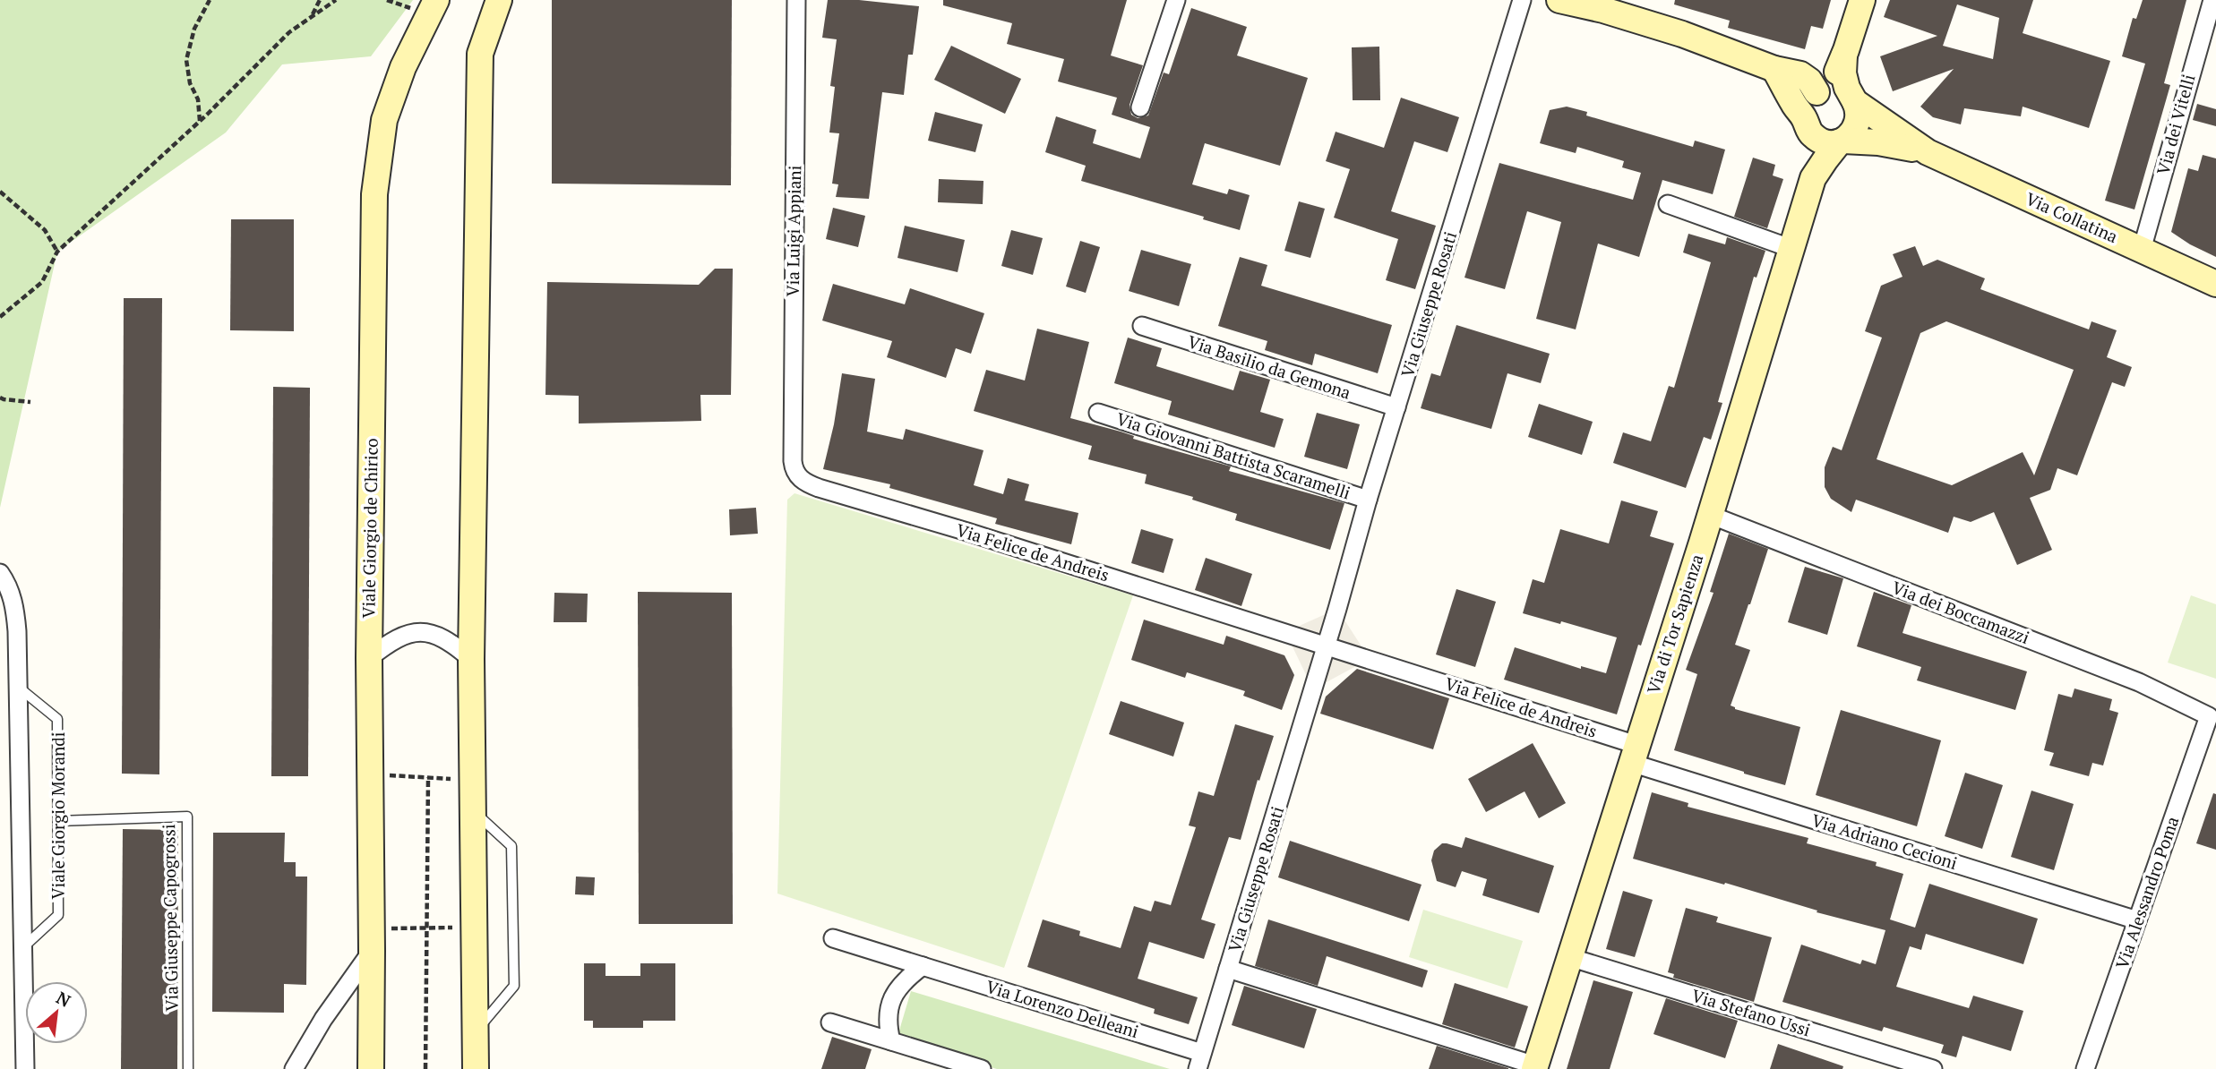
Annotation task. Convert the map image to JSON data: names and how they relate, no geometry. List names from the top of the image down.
{
  "streets": {
    "street": [
      "Via dei Vitelli",
      "Via Collatina",
      "Via Luigi Appiani",
      "Via Giuseppe Rosati",
      "Via Basilio da Gemona",
      "Via Giovanni Battista Scaramelli",
      "Viale Giorgio de Chirico",
      "Via Felice de Andreis",
      "Via dei Boccamazzi",
      "Via di Tor Sapienza",
      "Viale Giorgio Morandi",
      "Via Adriano Cecioni",
      "Via Alessandro Poma",
      "Via Lorenzo Delleani",
      "Via Stefano Ussi"
    ],
    "lane": ["Via Giuseppe Capogrossi"]
  },
  "crossings": [
    ["Via dei Vitelli", "Via Collatina"],
    ["Via Luigi Appiani", "Via Felice de Andreis"],
    ["Via Giuseppe Rosati", "Via Basilio da Gemona"],
    ["Via Giuseppe Rosati", "Via Giovanni Battista Scaramelli"],
    ["Via Giuseppe Rosati", "Via Felice de Andreis"],
    ["Via Giuseppe Rosati", "Via Lorenzo Delleani"],
    ["Via Felice de Andreis", "Via di Tor Sapienza"],
    ["Via Felice de Andreis", "Via Adriano Cecioni"],
    ["Via dei Boccamazzi", "Via di Tor Sapienza"],
    ["Via dei Boccamazzi", "Via Alessandro Poma"],
    ["Via di Tor Sapienza", "Via Adriano Cecioni"],
    ["Via di Tor Sapienza", "Via Stefano Ussi"],
    ["Viale Giorgio Morandi", "Via Giuseppe Capogrossi"],
    ["Via Adriano Cecioni", "Via Alessandro Poma"]
  ],
  "north": "top right"
}
